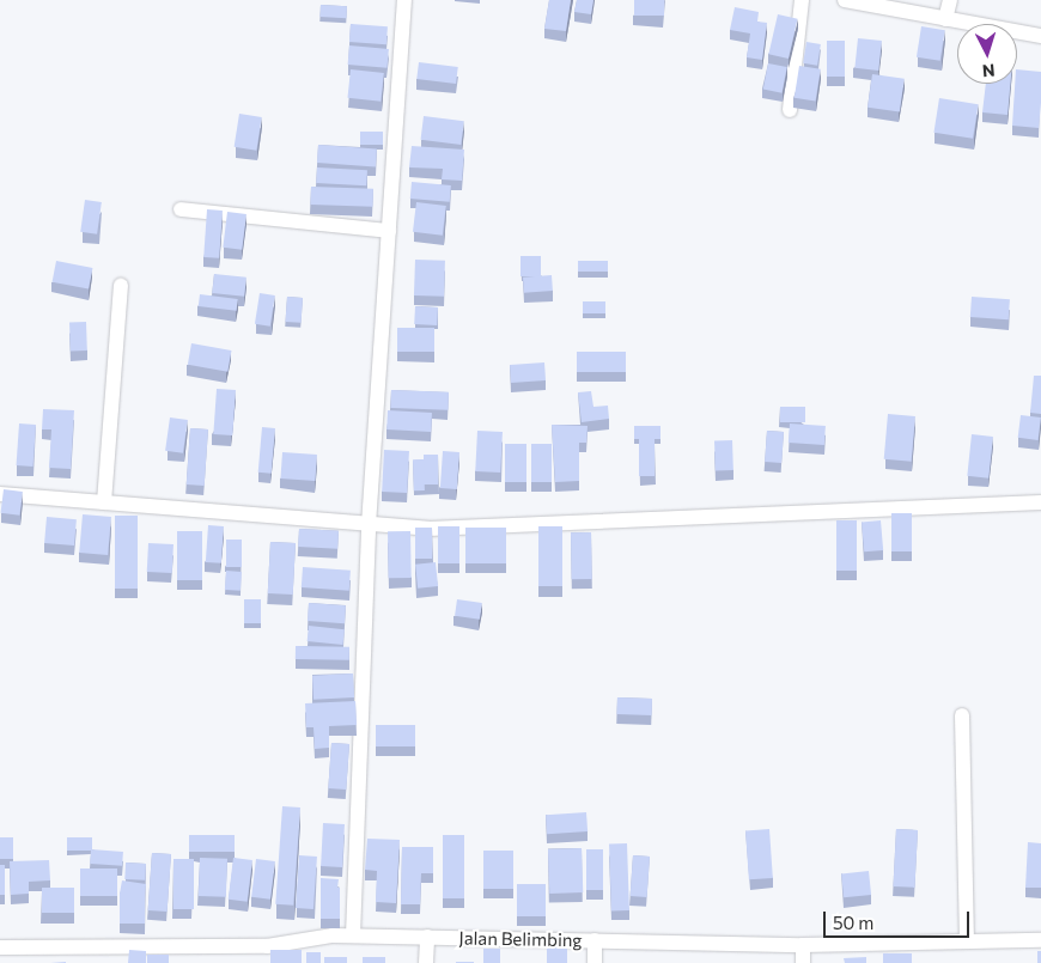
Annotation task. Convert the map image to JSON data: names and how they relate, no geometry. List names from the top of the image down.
{
  "streets": {
    "street": ["Jalan Belimbing"]
  },
  "scale_bar": "50 m",
  "north": "bottom"
}
